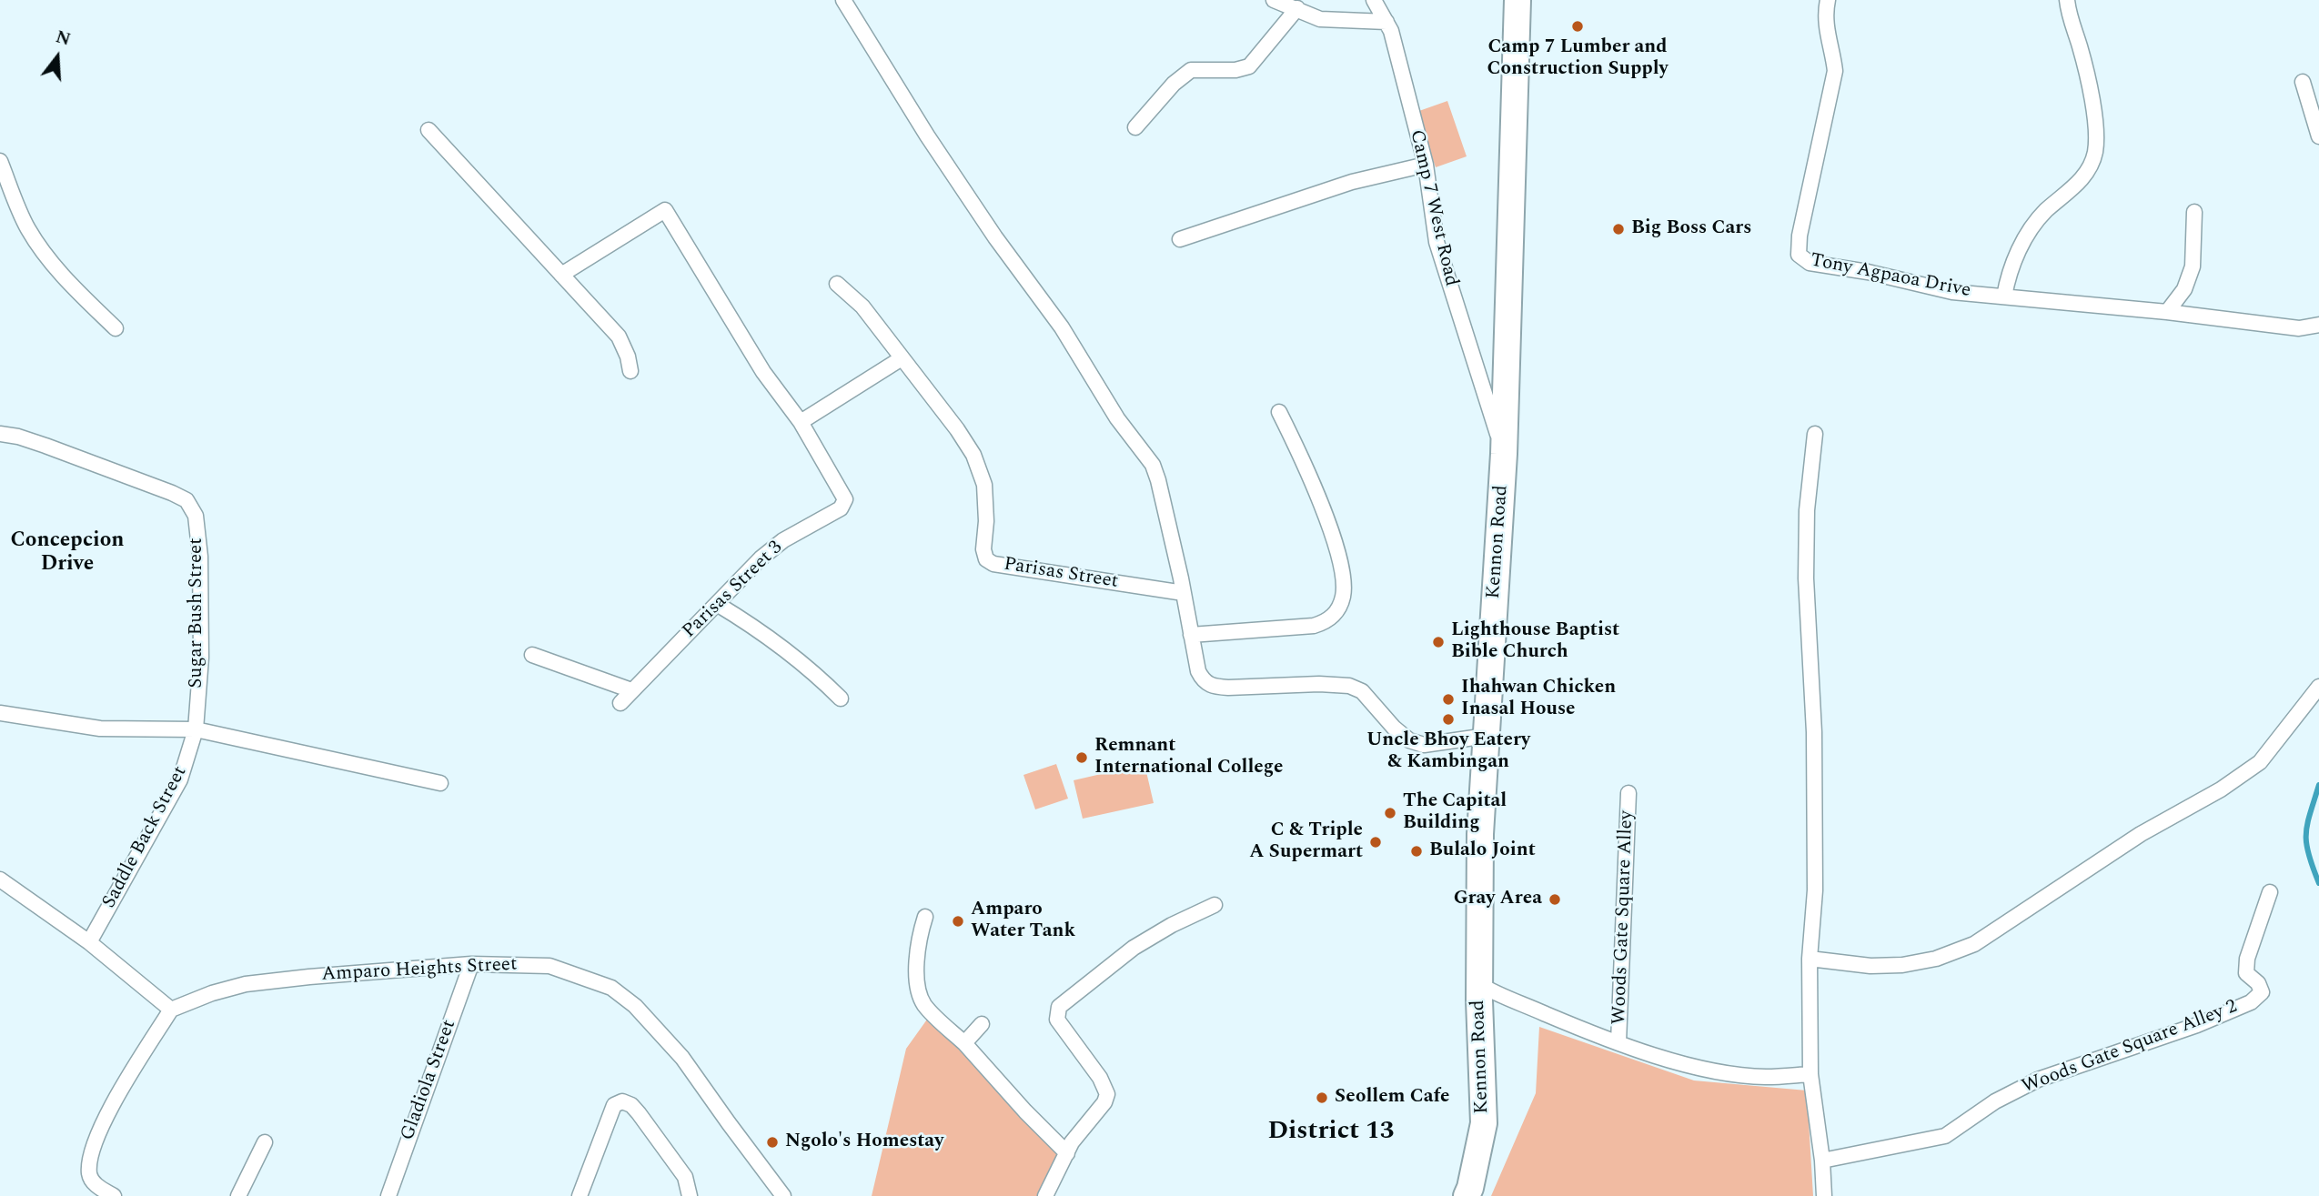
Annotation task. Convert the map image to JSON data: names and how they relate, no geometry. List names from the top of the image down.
{
  "streets": {
    "highway": ["Kennon Road"],
    "street": [
      "Camp 7 West Road",
      "Tony Agpaoa Drive",
      "Parisas Street",
      "Parisas Street 3",
      "Sugar Bush Street",
      "Saddle Back Street",
      "Woods Gate Square Alley",
      "Amparo Heights Street",
      "Woods Gate Square Alley 2",
      "Gladiola Street"
    ]
  },
  "crossings": [
    ["Camp 7 West Road", "Kennon Road"],
    ["Sugar Bush Street", "Saddle Back Street"],
    ["Amparo Heights Street", "Gladiola Street"]
  ],
  "districts": ["Concepcion Drive", "District 13"],
  "places": [
    "Camp 7 Lumber and Construction Supply",
    "Big Boss Cars",
    "Lighthouse Baptist Bible Church",
    "Ihahwan Chicken Inasal House",
    "Uncle Bhoy Eatery & Kambingan",
    "Remnant International College",
    "The Capital Building",
    "C & Triple A Supermart",
    "Bulalo Joint",
    "Gray Area",
    "Amparo Water Tank",
    "Seollem Cafe",
    "Ngolo's Homestay"
  ],
  "north": "top"
}
